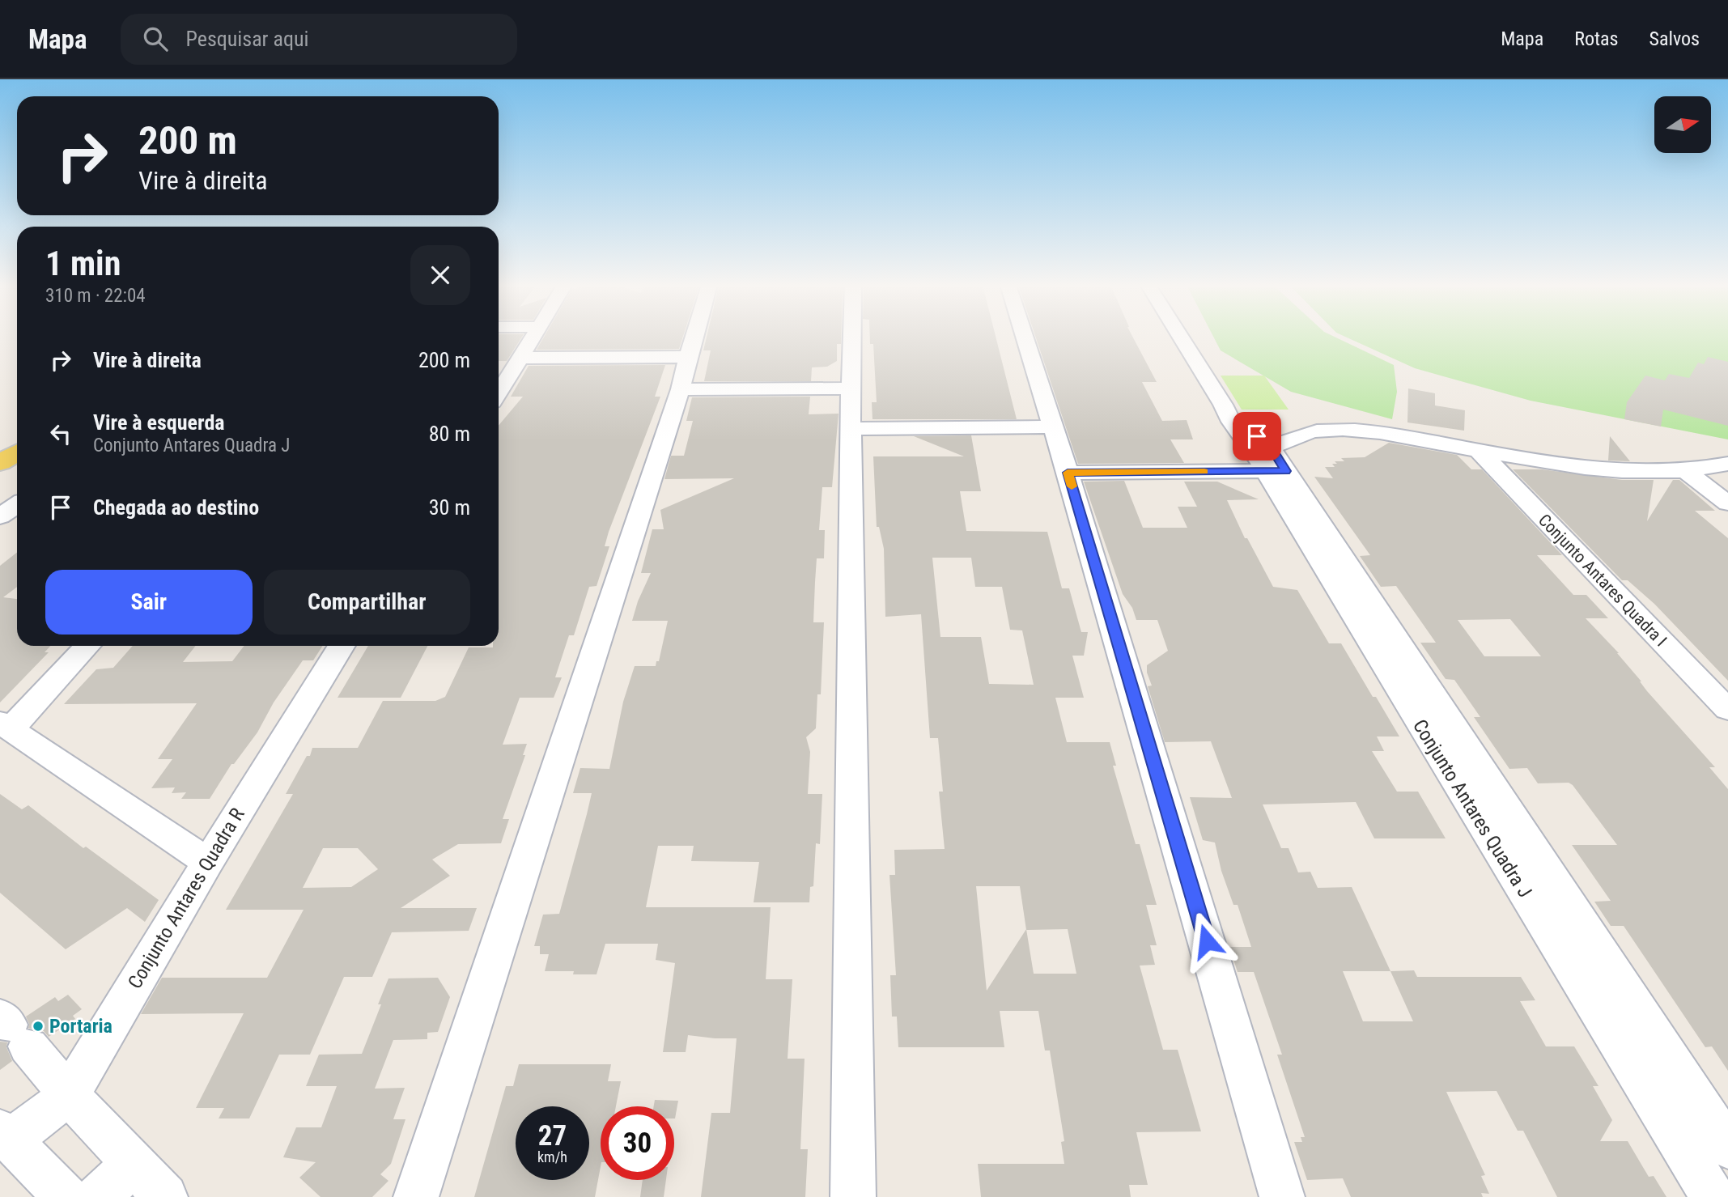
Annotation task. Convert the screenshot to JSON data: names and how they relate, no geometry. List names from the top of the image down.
{
  "streets": {
    "street": ["Conjunto Antares Quadra I", "Conjunto Antares Quadra J", "Conjunto Antares Quadra R"]
  },
  "places": ["Portaria"],
  "north": "right",
  "page": {
    "header": "Mapa",
    "search": "Pesquisar aqui",
    "nav": ["Mapa", "Rotas", "Salvos"],
    "turn": ["200 m", "Vire à direita"],
    "heading": ["1 min", "310 m · 22:04"],
    "list": [
      {
        "name": "Vire à direita",
        "value": "200 m"
      },
      {
        "name": "Vire à esquerda",
        "note": "Conjunto Antares Quadra J",
        "value": "80 m"
      },
      {
        "name": "Chegada ao destino",
        "value": "30 m"
      }
    ],
    "buttons": ["Sair", "Compartilhar"],
    "speed": "27 km/h",
    "limit": "30"
  }
}
